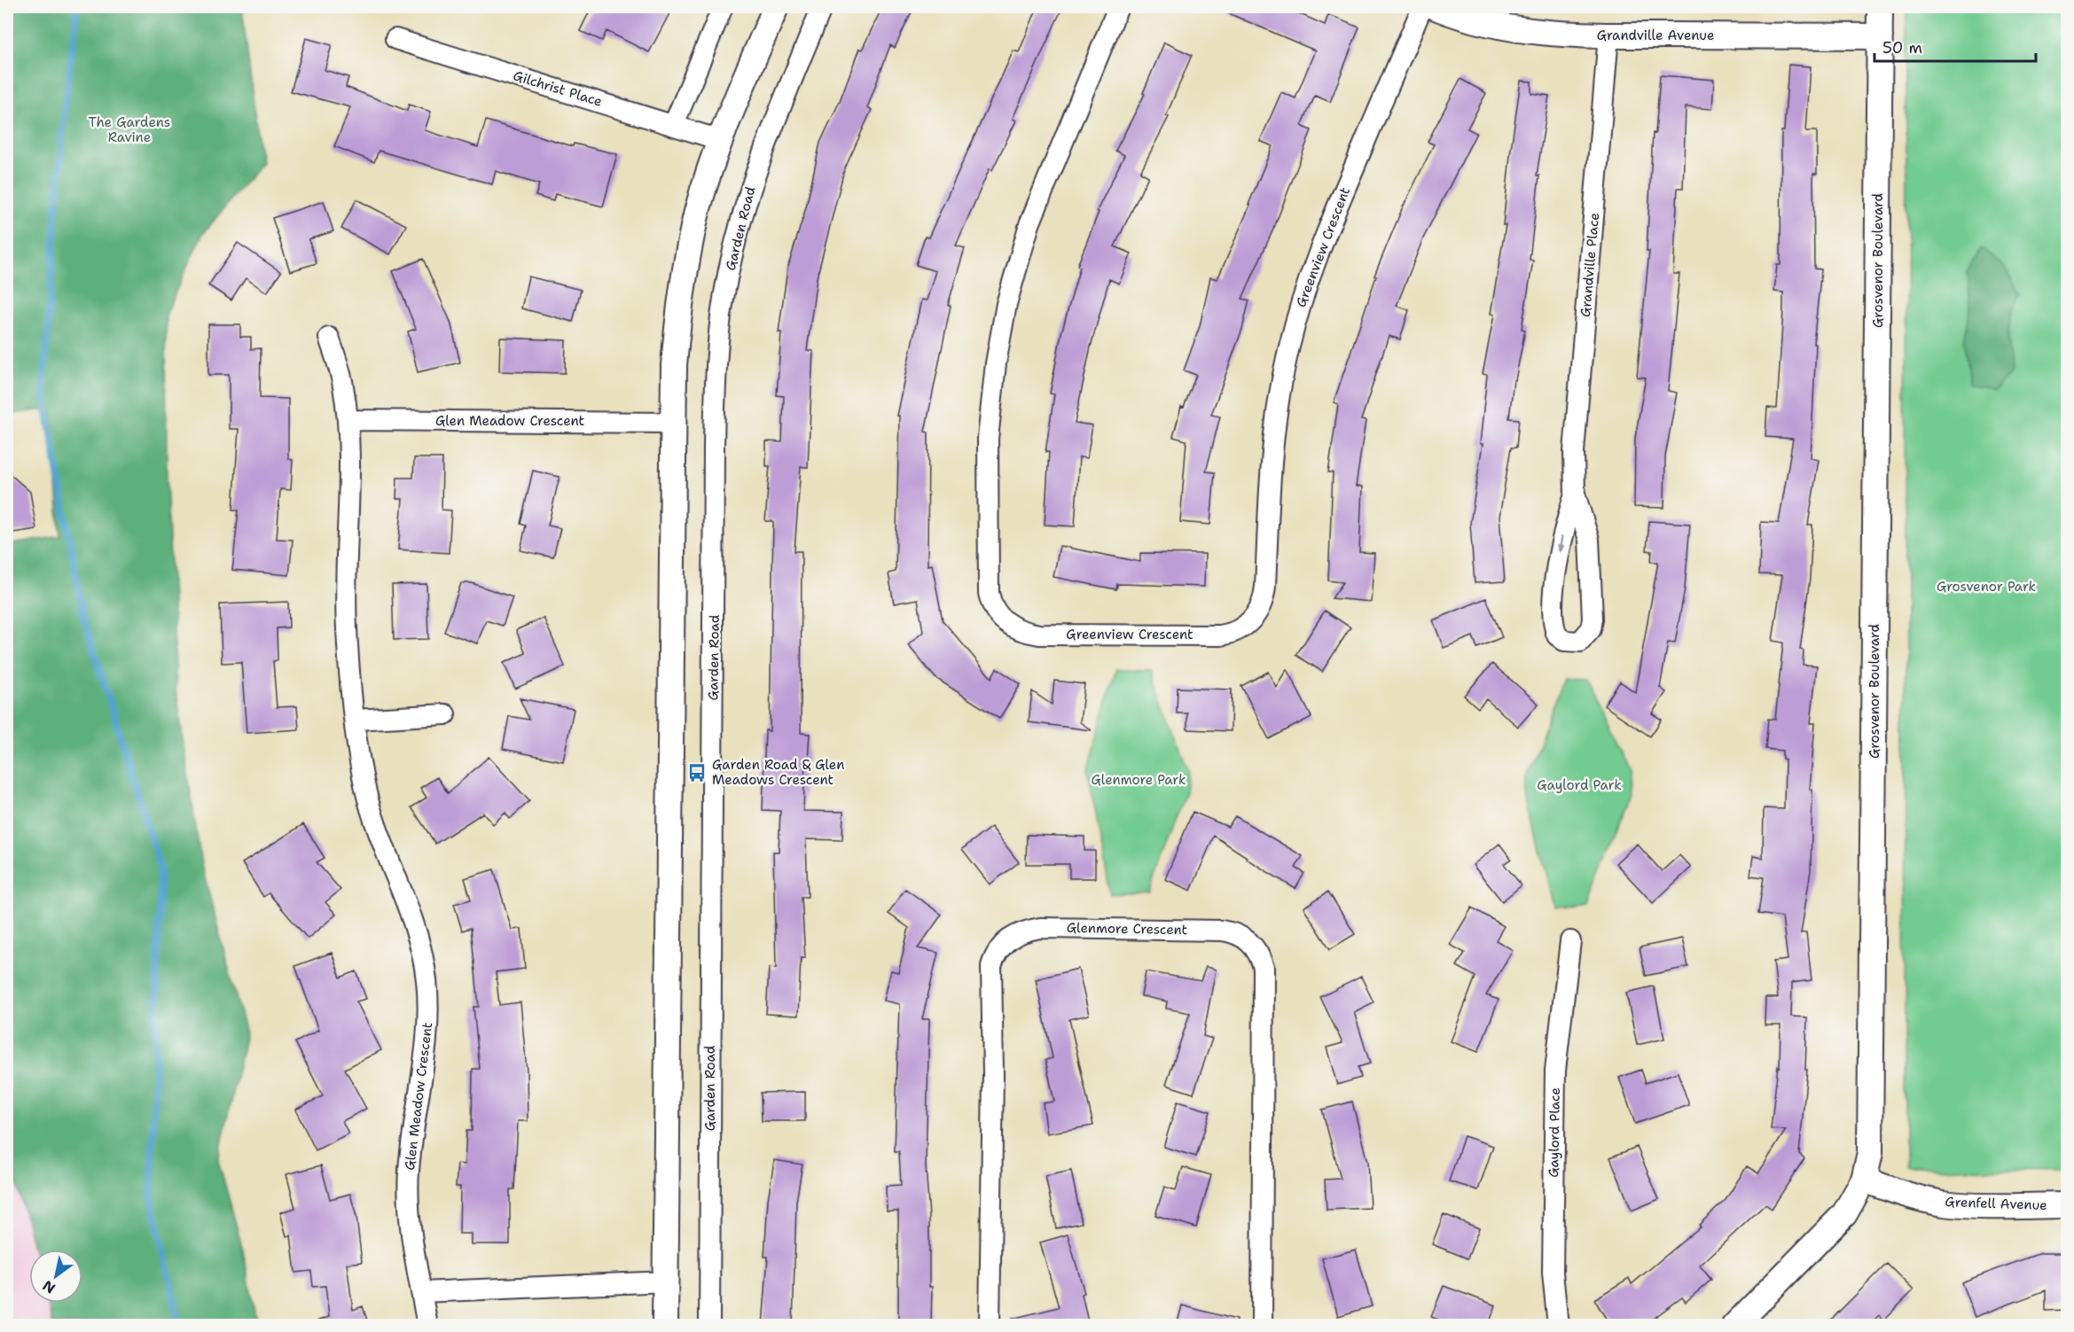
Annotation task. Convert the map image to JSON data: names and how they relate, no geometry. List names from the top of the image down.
{
  "streets": {
    "street": [
      "Grandville Avenue",
      "Gilchrist Place",
      "Garden Road",
      "Greenview Crescent",
      "Grosvenor Boulevard",
      "Grandville Place",
      "Glen Meadow Crescent",
      "Glenmore Crescent",
      "Gaylord Place",
      "Grenfell Avenue"
    ]
  },
  "crossings": [
    ["Grandville Avenue", "Grosvenor Boulevard"],
    ["Grandville Avenue", "Grandville Place"],
    ["Grosvenor Boulevard", "Grenfell Avenue"]
  ],
  "parks": [
    "The Gardens Ravine",
    "Grosvenor Park",
    "Glenmore Park",
    "Gaylord Park"
  ],
  "places": {
    "bus stop": ["Garden Road & Glen Meadows Crescent"]
  },
  "scale_bar": "50 m",
  "north": "bottom left"
}
